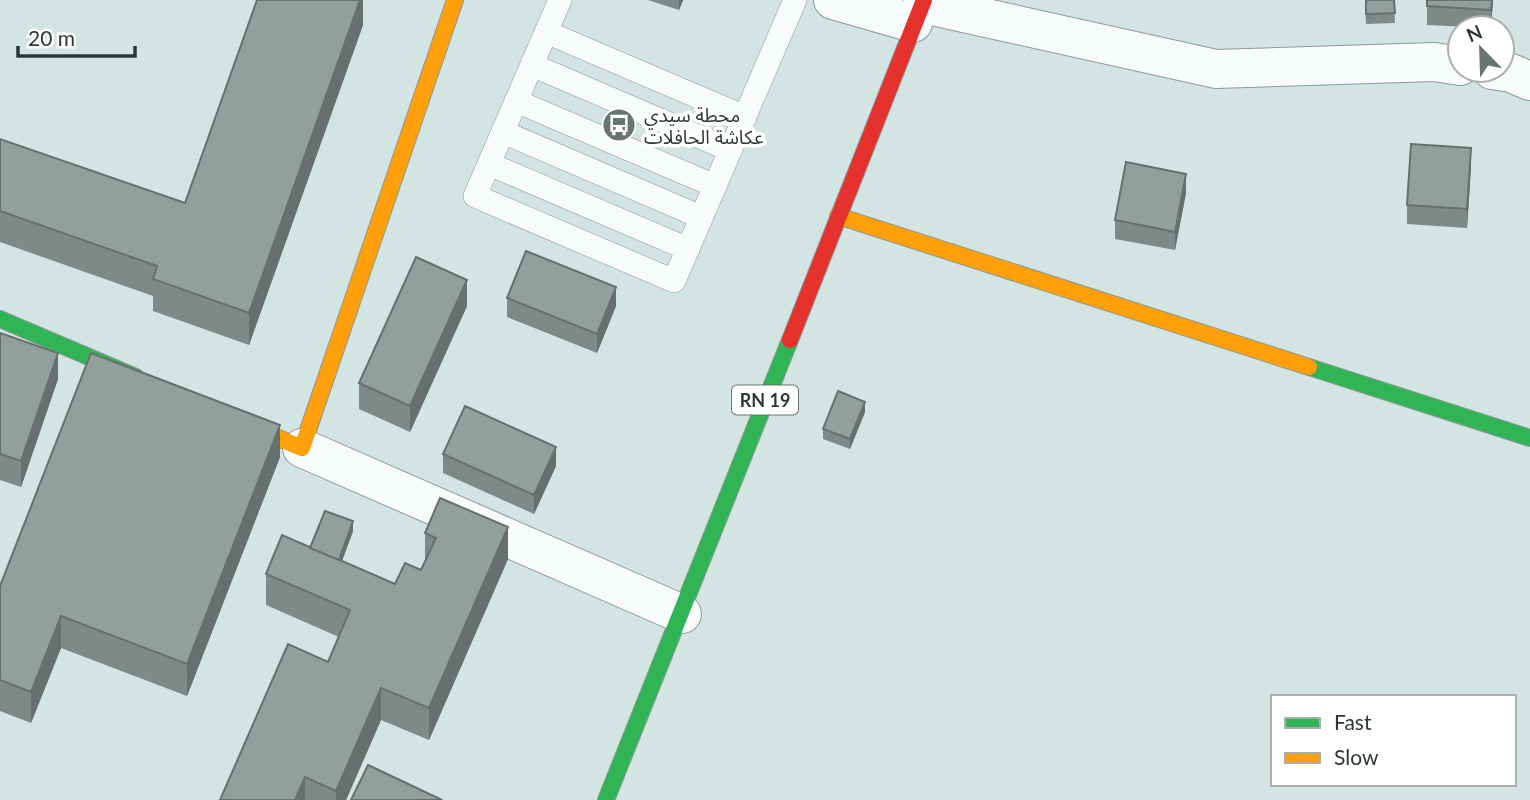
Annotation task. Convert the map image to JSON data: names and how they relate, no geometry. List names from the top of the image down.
{
  "streets": {
    "street": ["RN 19"]
  },
  "places": {
    "bus stop": ["محطة سيدي عكاشة الحافلات"]
  },
  "legend": ["Fast", "Slow"],
  "scale_bar": "20 m",
  "north": "top left"
}
